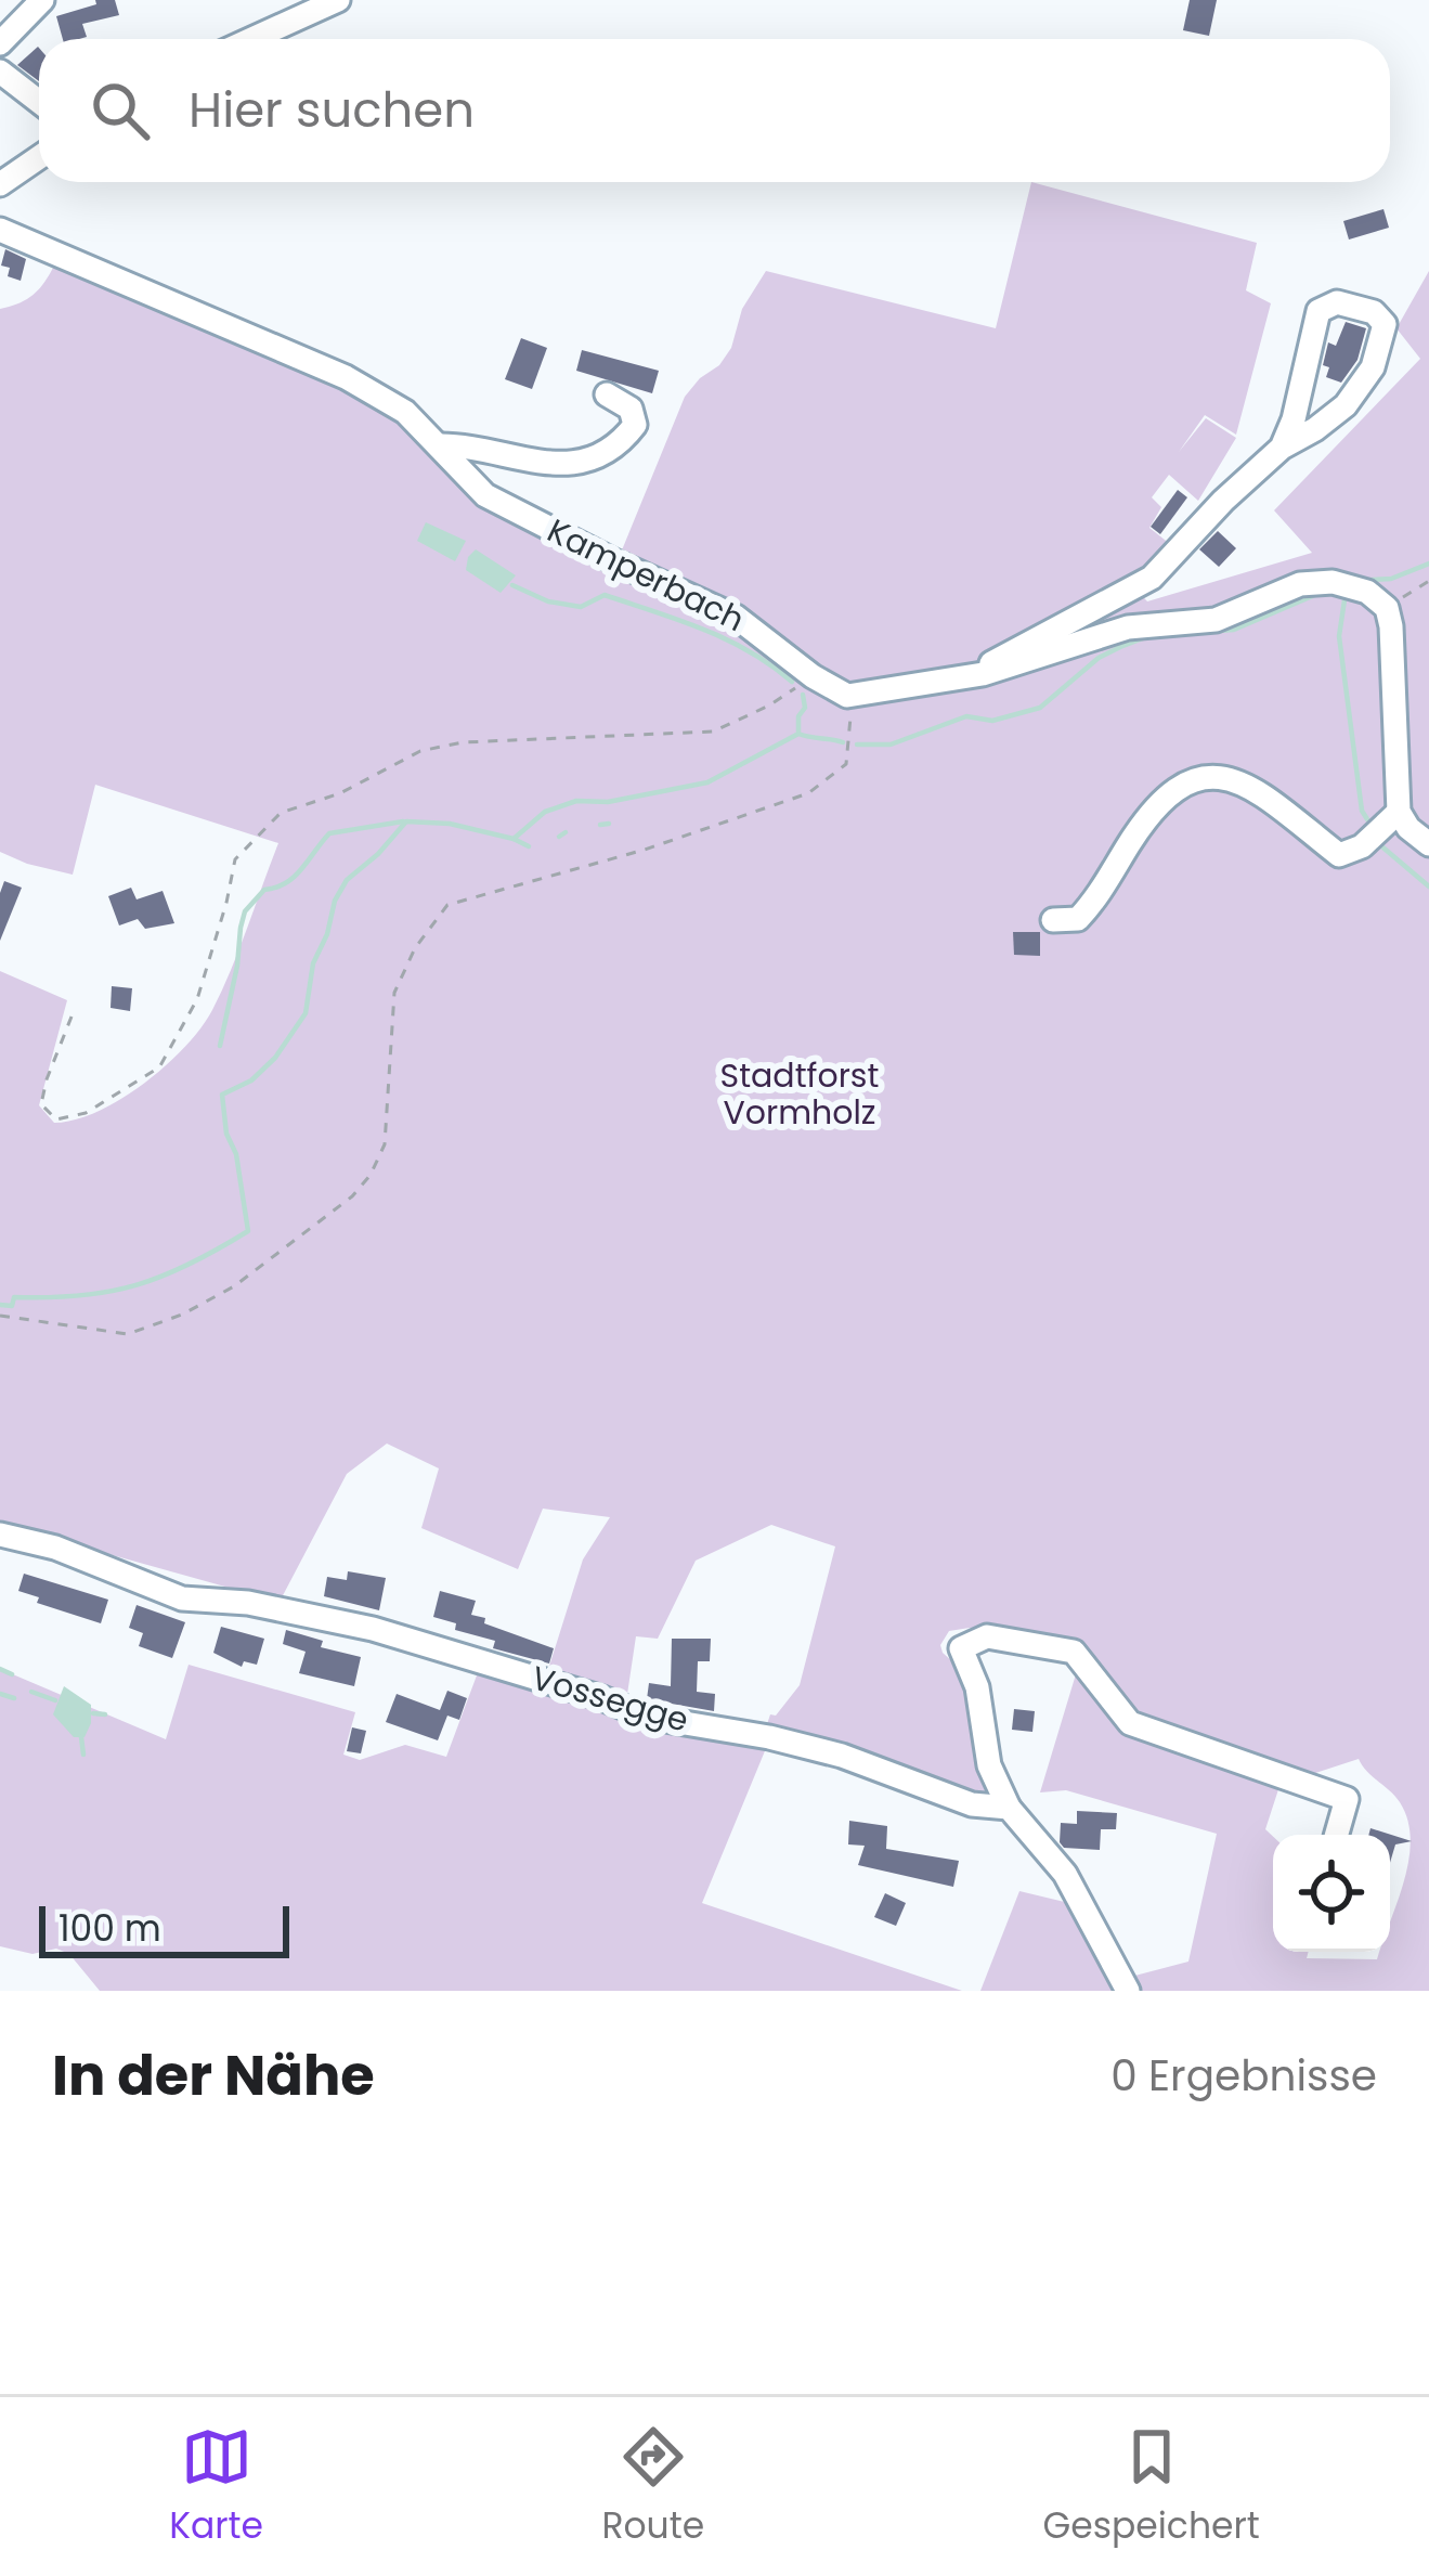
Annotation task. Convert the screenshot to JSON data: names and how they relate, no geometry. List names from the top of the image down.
{
  "streets": {
    "street": ["Kamperbach", "Vossegge"]
  },
  "parks": ["Stadtforst Vormholz"],
  "scale_bar": "100 m",
  "page": {
    "search": "Hier suchen",
    "scale": "100 m",
    "heading": ["In der Nähe", "0 Ergebnisse"],
    "nav": ["Karte", "Route", "Gespeichert"]
  }
}
